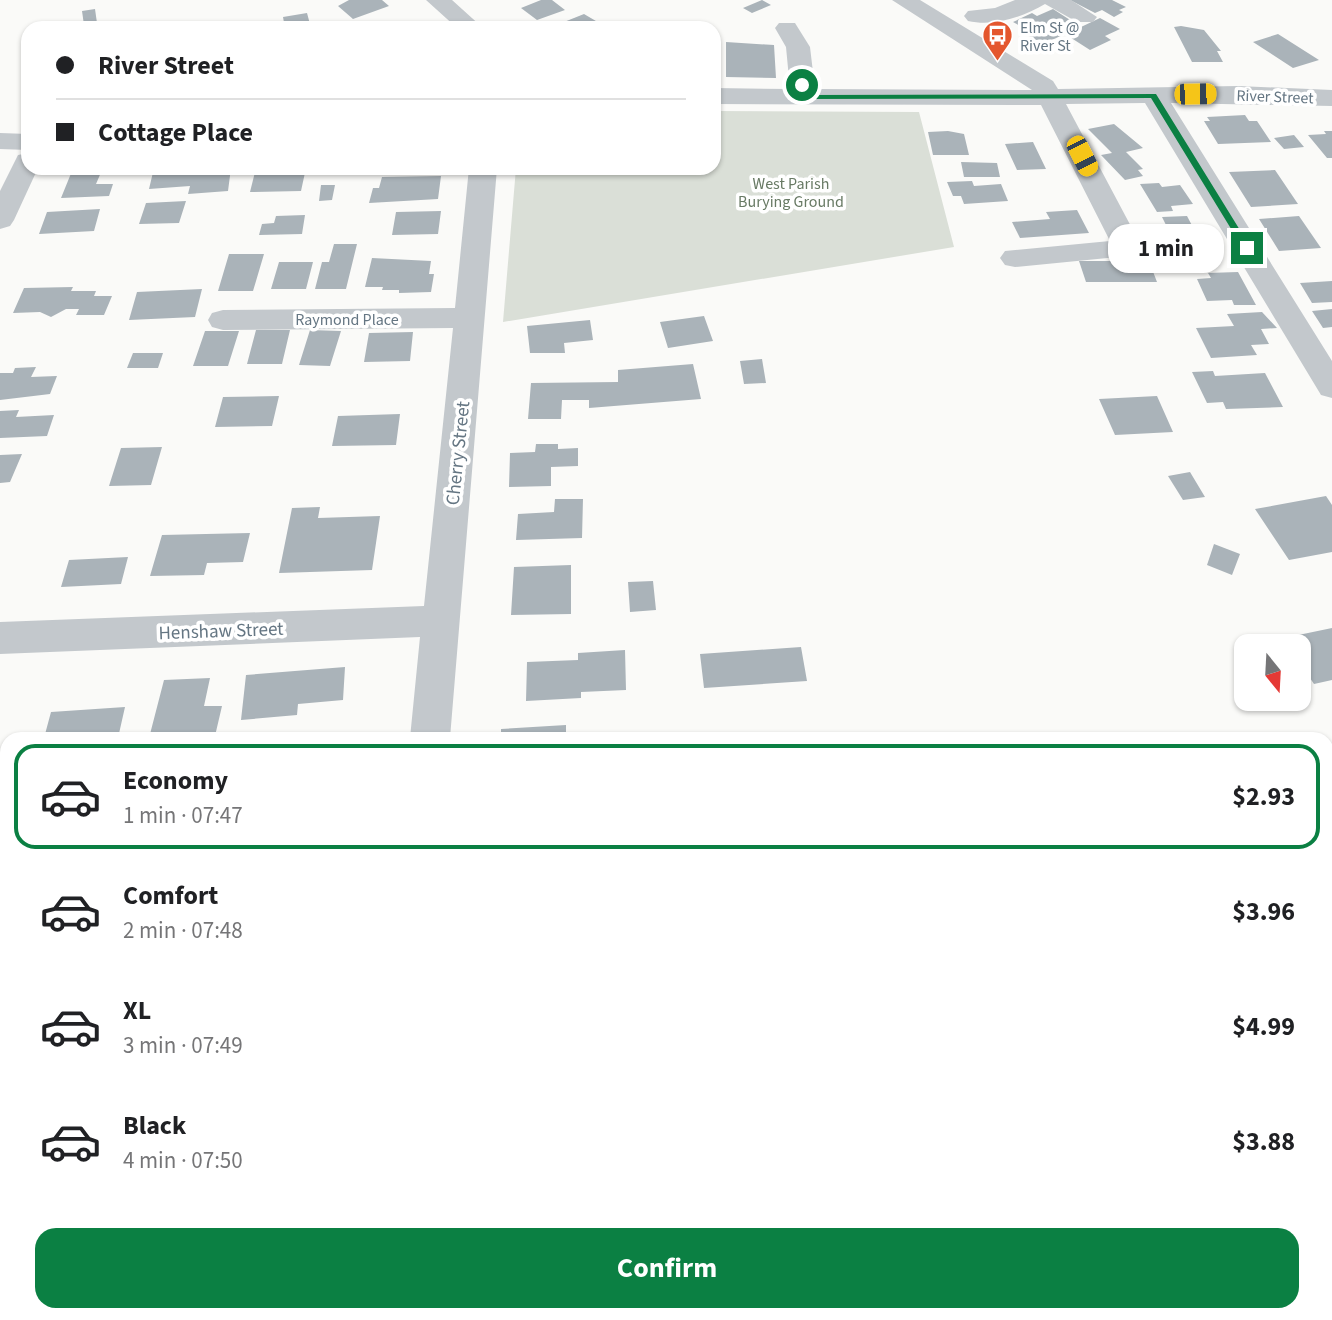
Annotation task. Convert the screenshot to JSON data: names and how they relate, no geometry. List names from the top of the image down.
{
  "streets": {
    "street": [
      "River Street",
      "Raymond Place",
      "Cherry Street",
      "Henshaw Street"
    ]
  },
  "crossings": [
    ["Raymond Place", "Cherry Street"],
    ["Cherry Street", "Henshaw Street"]
  ],
  "parks": ["West Parish Burying Ground"],
  "places": {
    "bus stop": ["Elm St @ River St"]
  },
  "north": "bottom",
  "page": {
    "banner": ["River Street", "Cottage Place"],
    "bubble": "1 min",
    "list": [
      {
        "name": "Economy",
        "note": "1 min · 07:47",
        "value": "$2.93"
      },
      {
        "name": "Comfort",
        "note": "2 min · 07:48",
        "value": "$3.96"
      },
      {
        "name": "XL",
        "note": "3 min · 07:49",
        "value": "$4.99"
      },
      {
        "name": "Black",
        "note": "4 min · 07:50",
        "value": "$3.88"
      }
    ],
    "buttons": "Confirm"
  }
}
